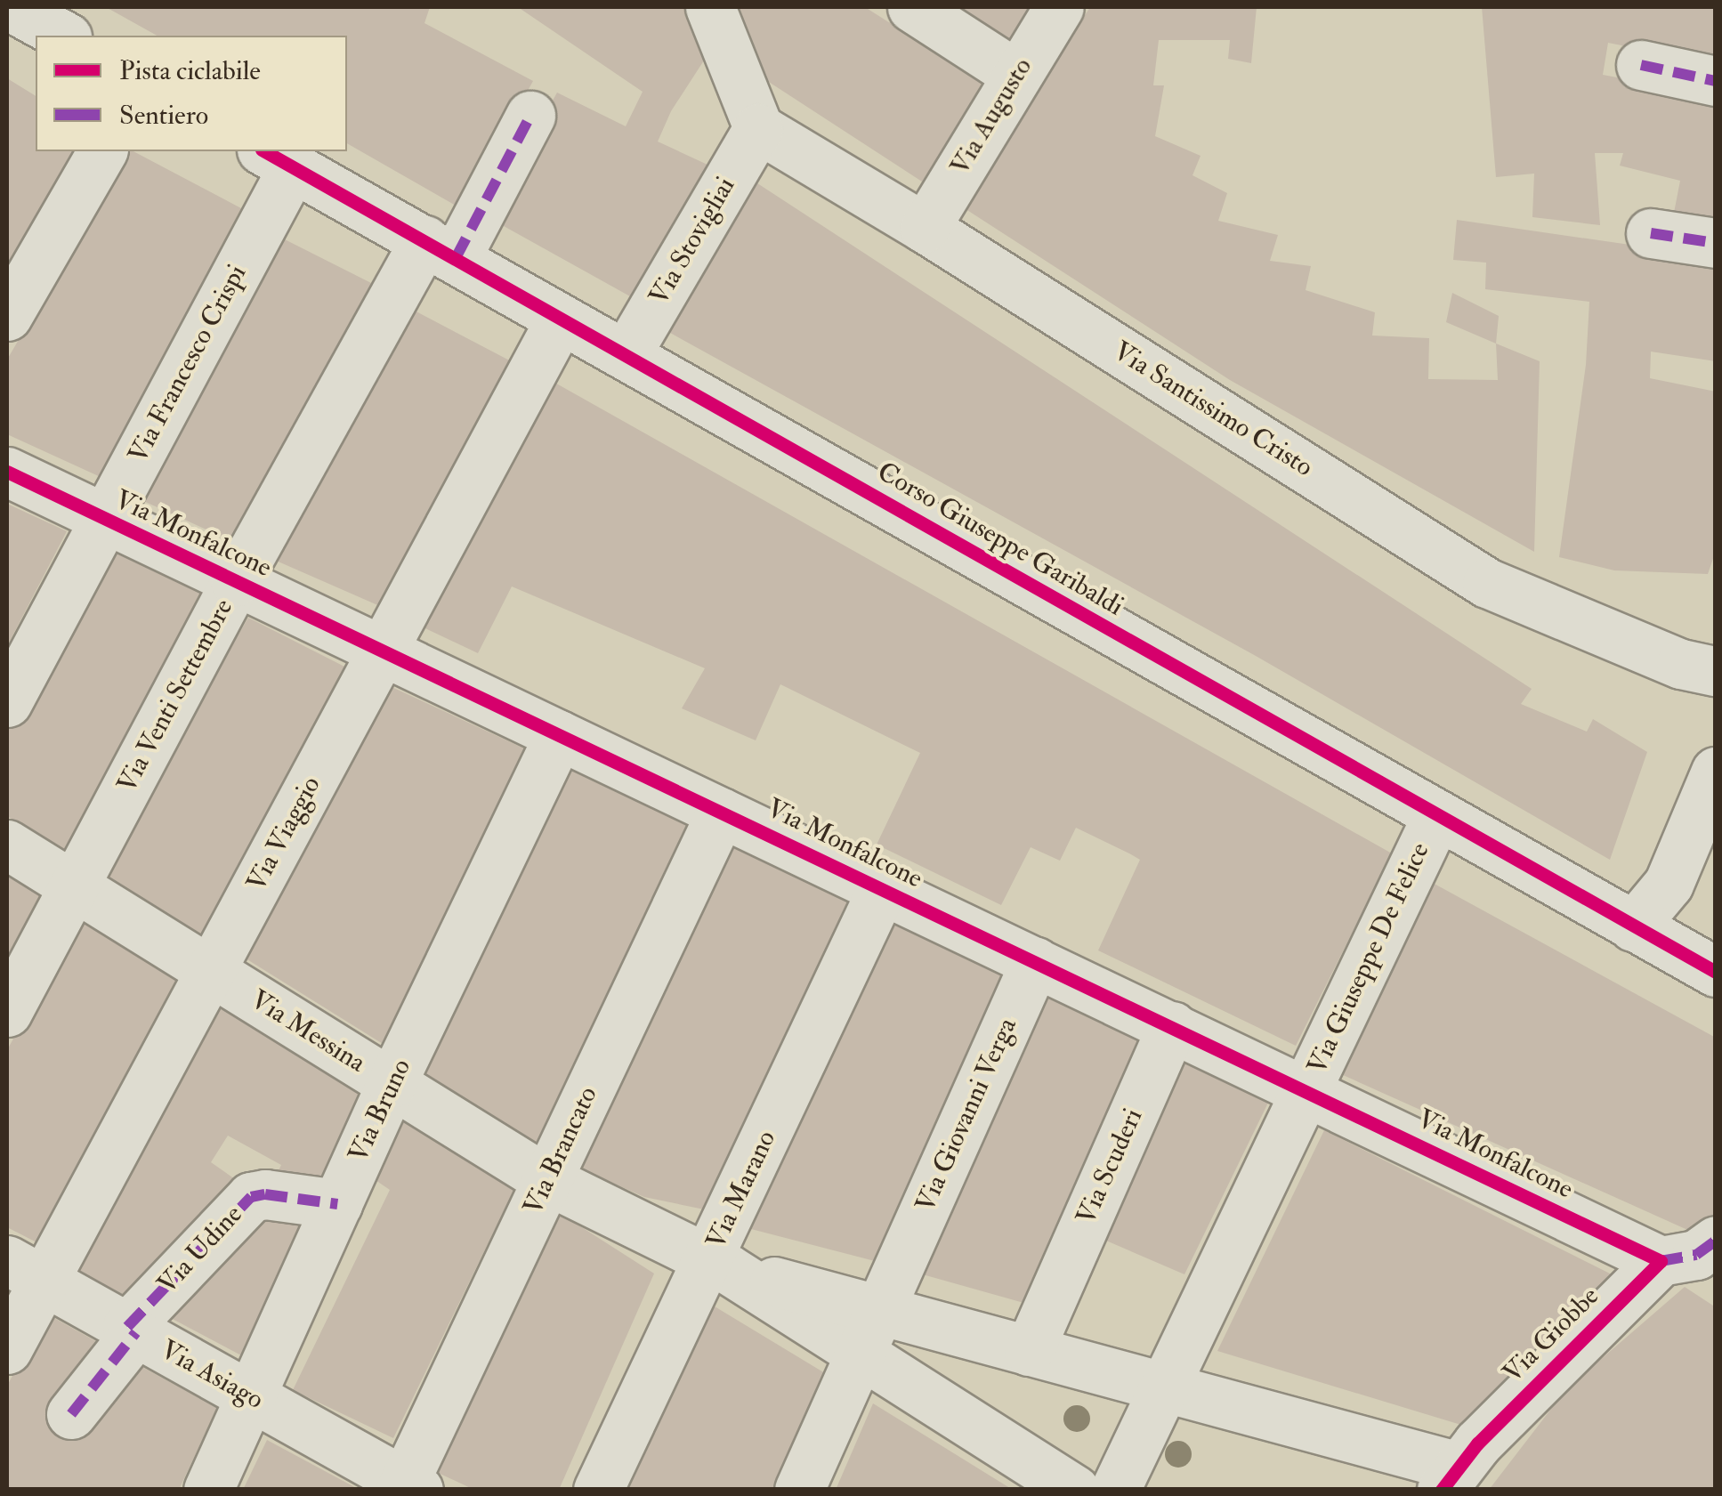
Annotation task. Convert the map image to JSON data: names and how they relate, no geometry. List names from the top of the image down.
{
  "streets": {
    "street": [
      "Via Augusto",
      "Via Stovigliai",
      "Via Francesco Crispi",
      "Via Santissimo Cristo",
      "Via Monfalcone",
      "Corso Giuseppe Garibaldi",
      "Via Venti Settembre",
      "Via Viaggio",
      "Via Giuseppe De Felice",
      "Via Messina",
      "Via Bruno",
      "Via Giovanni Verga",
      "Via Brancato",
      "Via Scuderi",
      "Via Marano",
      "Via Udine",
      "Via Giobbe",
      "Via Asiago"
    ]
  },
  "crossings": [
    ["Via Augusto", "Via Santissimo Cristo"],
    ["Via Stovigliai", "Via Santissimo Cristo"],
    ["Via Stovigliai", "Corso Giuseppe Garibaldi"],
    ["Via Francesco Crispi", "Via Monfalcone"],
    ["Via Francesco Crispi", "Corso Giuseppe Garibaldi"],
    ["Via Monfalcone", "Via Venti Settembre"],
    ["Via Monfalcone", "Via Viaggio"],
    ["Via Monfalcone", "Via Giuseppe De Felice"],
    ["Via Monfalcone", "Via Bruno"],
    ["Via Monfalcone", "Via Giovanni Verga"],
    ["Via Monfalcone", "Via Brancato"],
    ["Via Monfalcone", "Via Scuderi"],
    ["Via Monfalcone", "Via Marano"],
    ["Via Monfalcone", "Via Giobbe"],
    ["Corso Giuseppe Garibaldi", "Via Venti Settembre"],
    ["Corso Giuseppe Garibaldi", "Via Viaggio"],
    ["Corso Giuseppe Garibaldi", "Via Giuseppe De Felice"],
    ["Via Venti Settembre", "Via Messina"],
    ["Via Viaggio", "Via Messina"],
    ["Via Viaggio", "Via Asiago"],
    ["Via Messina", "Via Bruno"],
    ["Via Messina", "Via Brancato"],
    ["Via Messina", "Via Marano"],
    ["Via Bruno", "Via Udine"],
    ["Via Bruno", "Via Asiago"],
    ["Via Brancato", "Via Asiago"],
    ["Via Udine", "Via Asiago"]
  ],
  "legend": ["Pista ciclabile", "Sentiero"]
}
